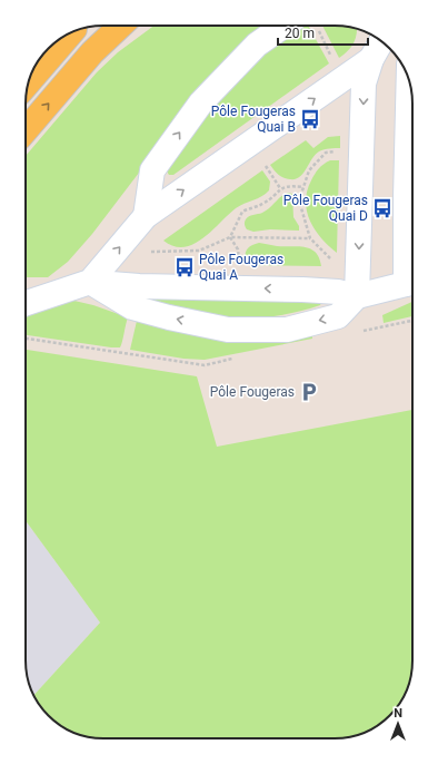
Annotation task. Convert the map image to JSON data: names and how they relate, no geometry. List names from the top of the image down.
{
  "places": {
    "bus stop": ["Pôle Fougeras Quai B", "Pôle Fougeras Quai D", "Pôle Fougeras Quai A"],
    "parking": ["Pôle Fougeras"]
  },
  "scale_bar": "20 m",
  "north": "top"
}
